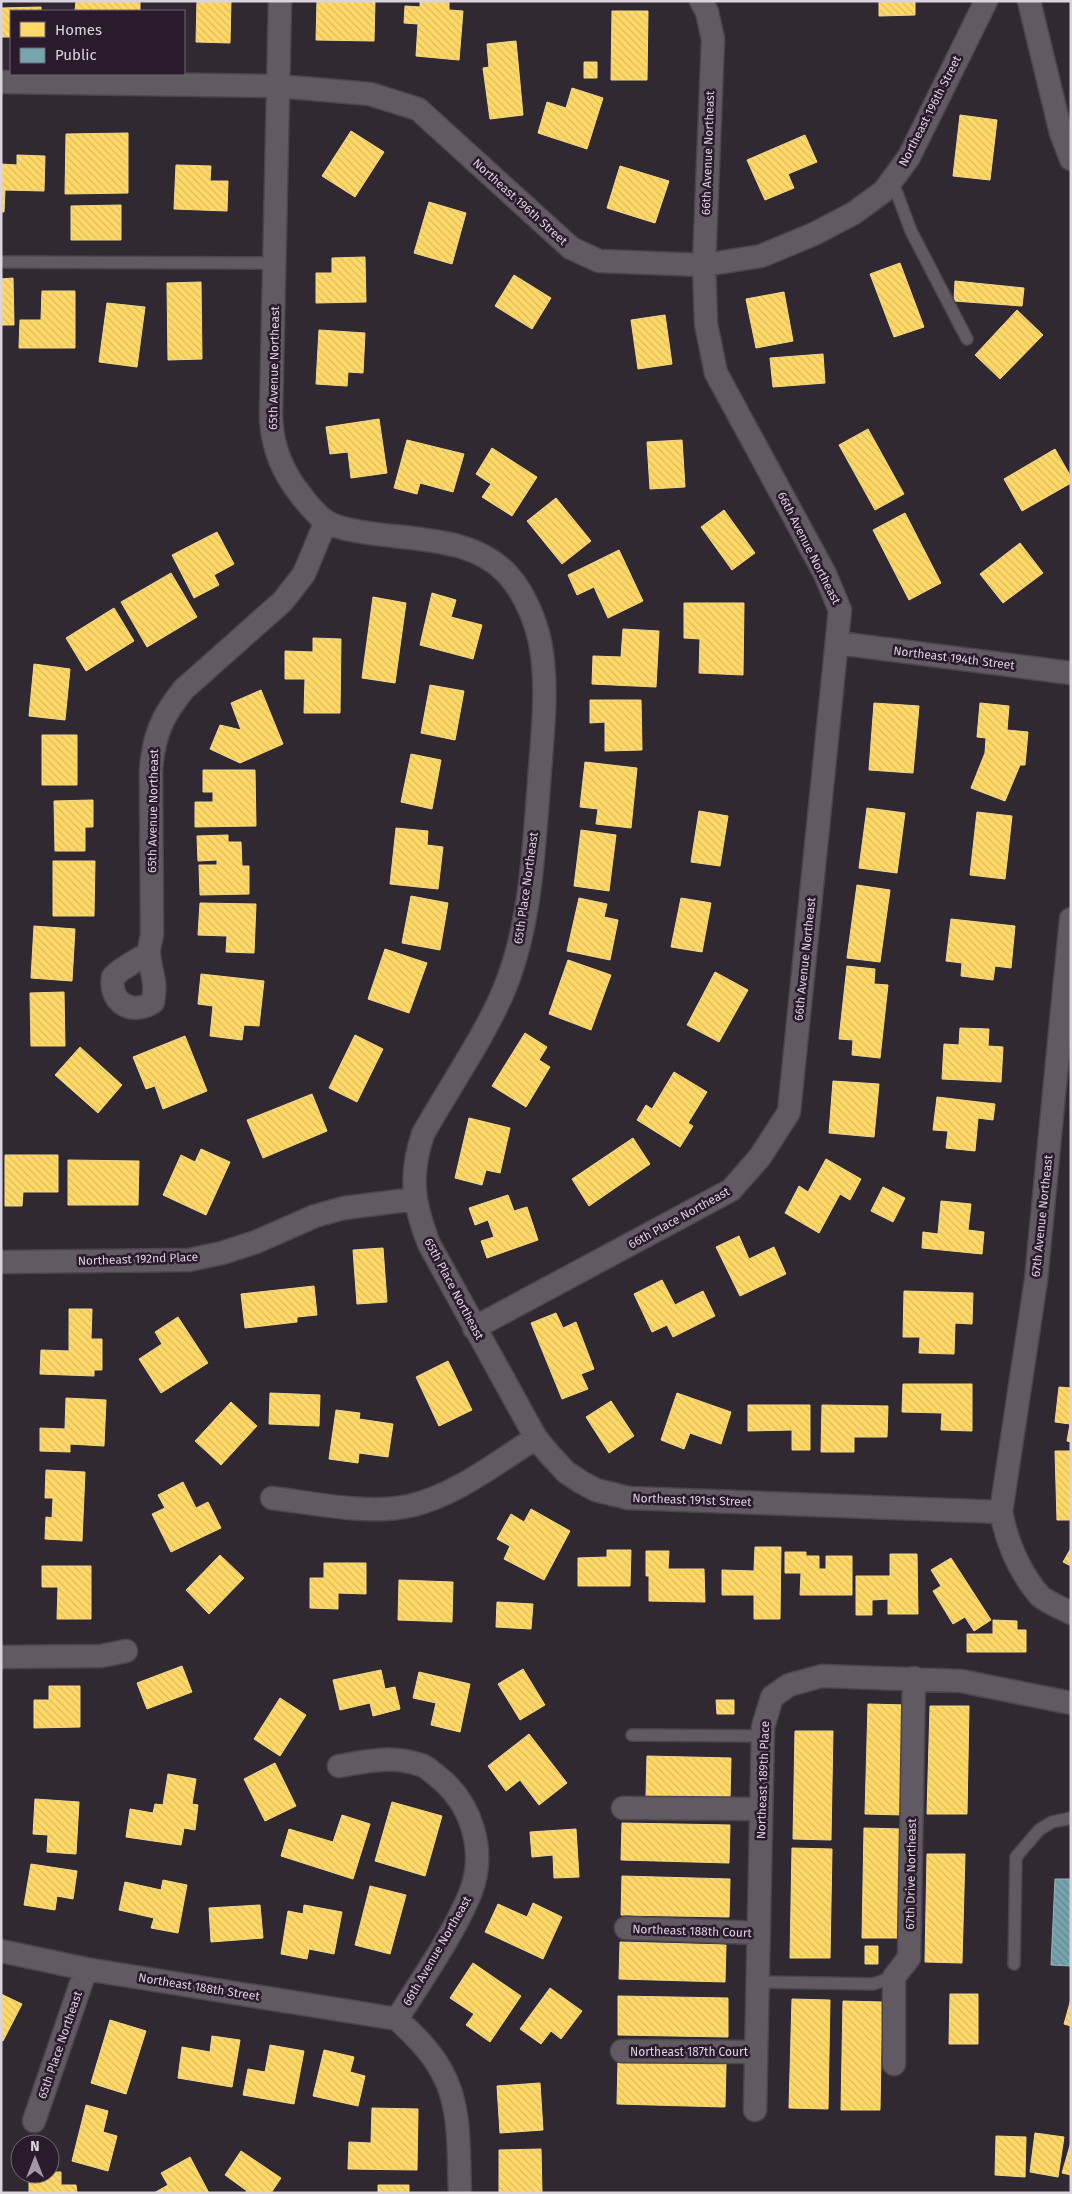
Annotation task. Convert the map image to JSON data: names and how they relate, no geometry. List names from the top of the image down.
{
  "streets": {
    "street": [
      "Northeast 196th Street",
      "66th Avenue Northeast",
      "65th Avenue Northeast",
      "Northeast 194th Street",
      "65th Place Northeast",
      "67th Avenue Northeast",
      "66th Place Northeast",
      "Northeast 192nd Place",
      "Northeast 191st Street",
      "Northeast 189th Place",
      "67th Drive Northeast",
      "Northeast 188th Court",
      "Northeast 188th Street",
      "Northeast 187th Court"
    ]
  },
  "crossings": [
    ["Northeast 196th Street", "66th Avenue Northeast"],
    ["Northeast 196th Street", "65th Avenue Northeast"],
    ["66th Avenue Northeast", "Northeast 194th Street"],
    ["66th Avenue Northeast", "66th Place Northeast"],
    ["66th Avenue Northeast", "Northeast 188th Street"],
    ["65th Avenue Northeast", "65th Place Northeast"],
    ["65th Place Northeast", "66th Place Northeast"],
    ["65th Place Northeast", "Northeast 192nd Place"],
    ["65th Place Northeast", "Northeast 191st Street"],
    ["65th Place Northeast", "Northeast 188th Street"],
    ["67th Avenue Northeast", "Northeast 191st Street"],
    ["Northeast 189th Place", "67th Drive Northeast"],
    ["Northeast 189th Place", "Northeast 188th Court"],
    ["Northeast 189th Place", "Northeast 187th Court"]
  ],
  "legend": ["Homes", "Public"],
  "north": "top"
}
